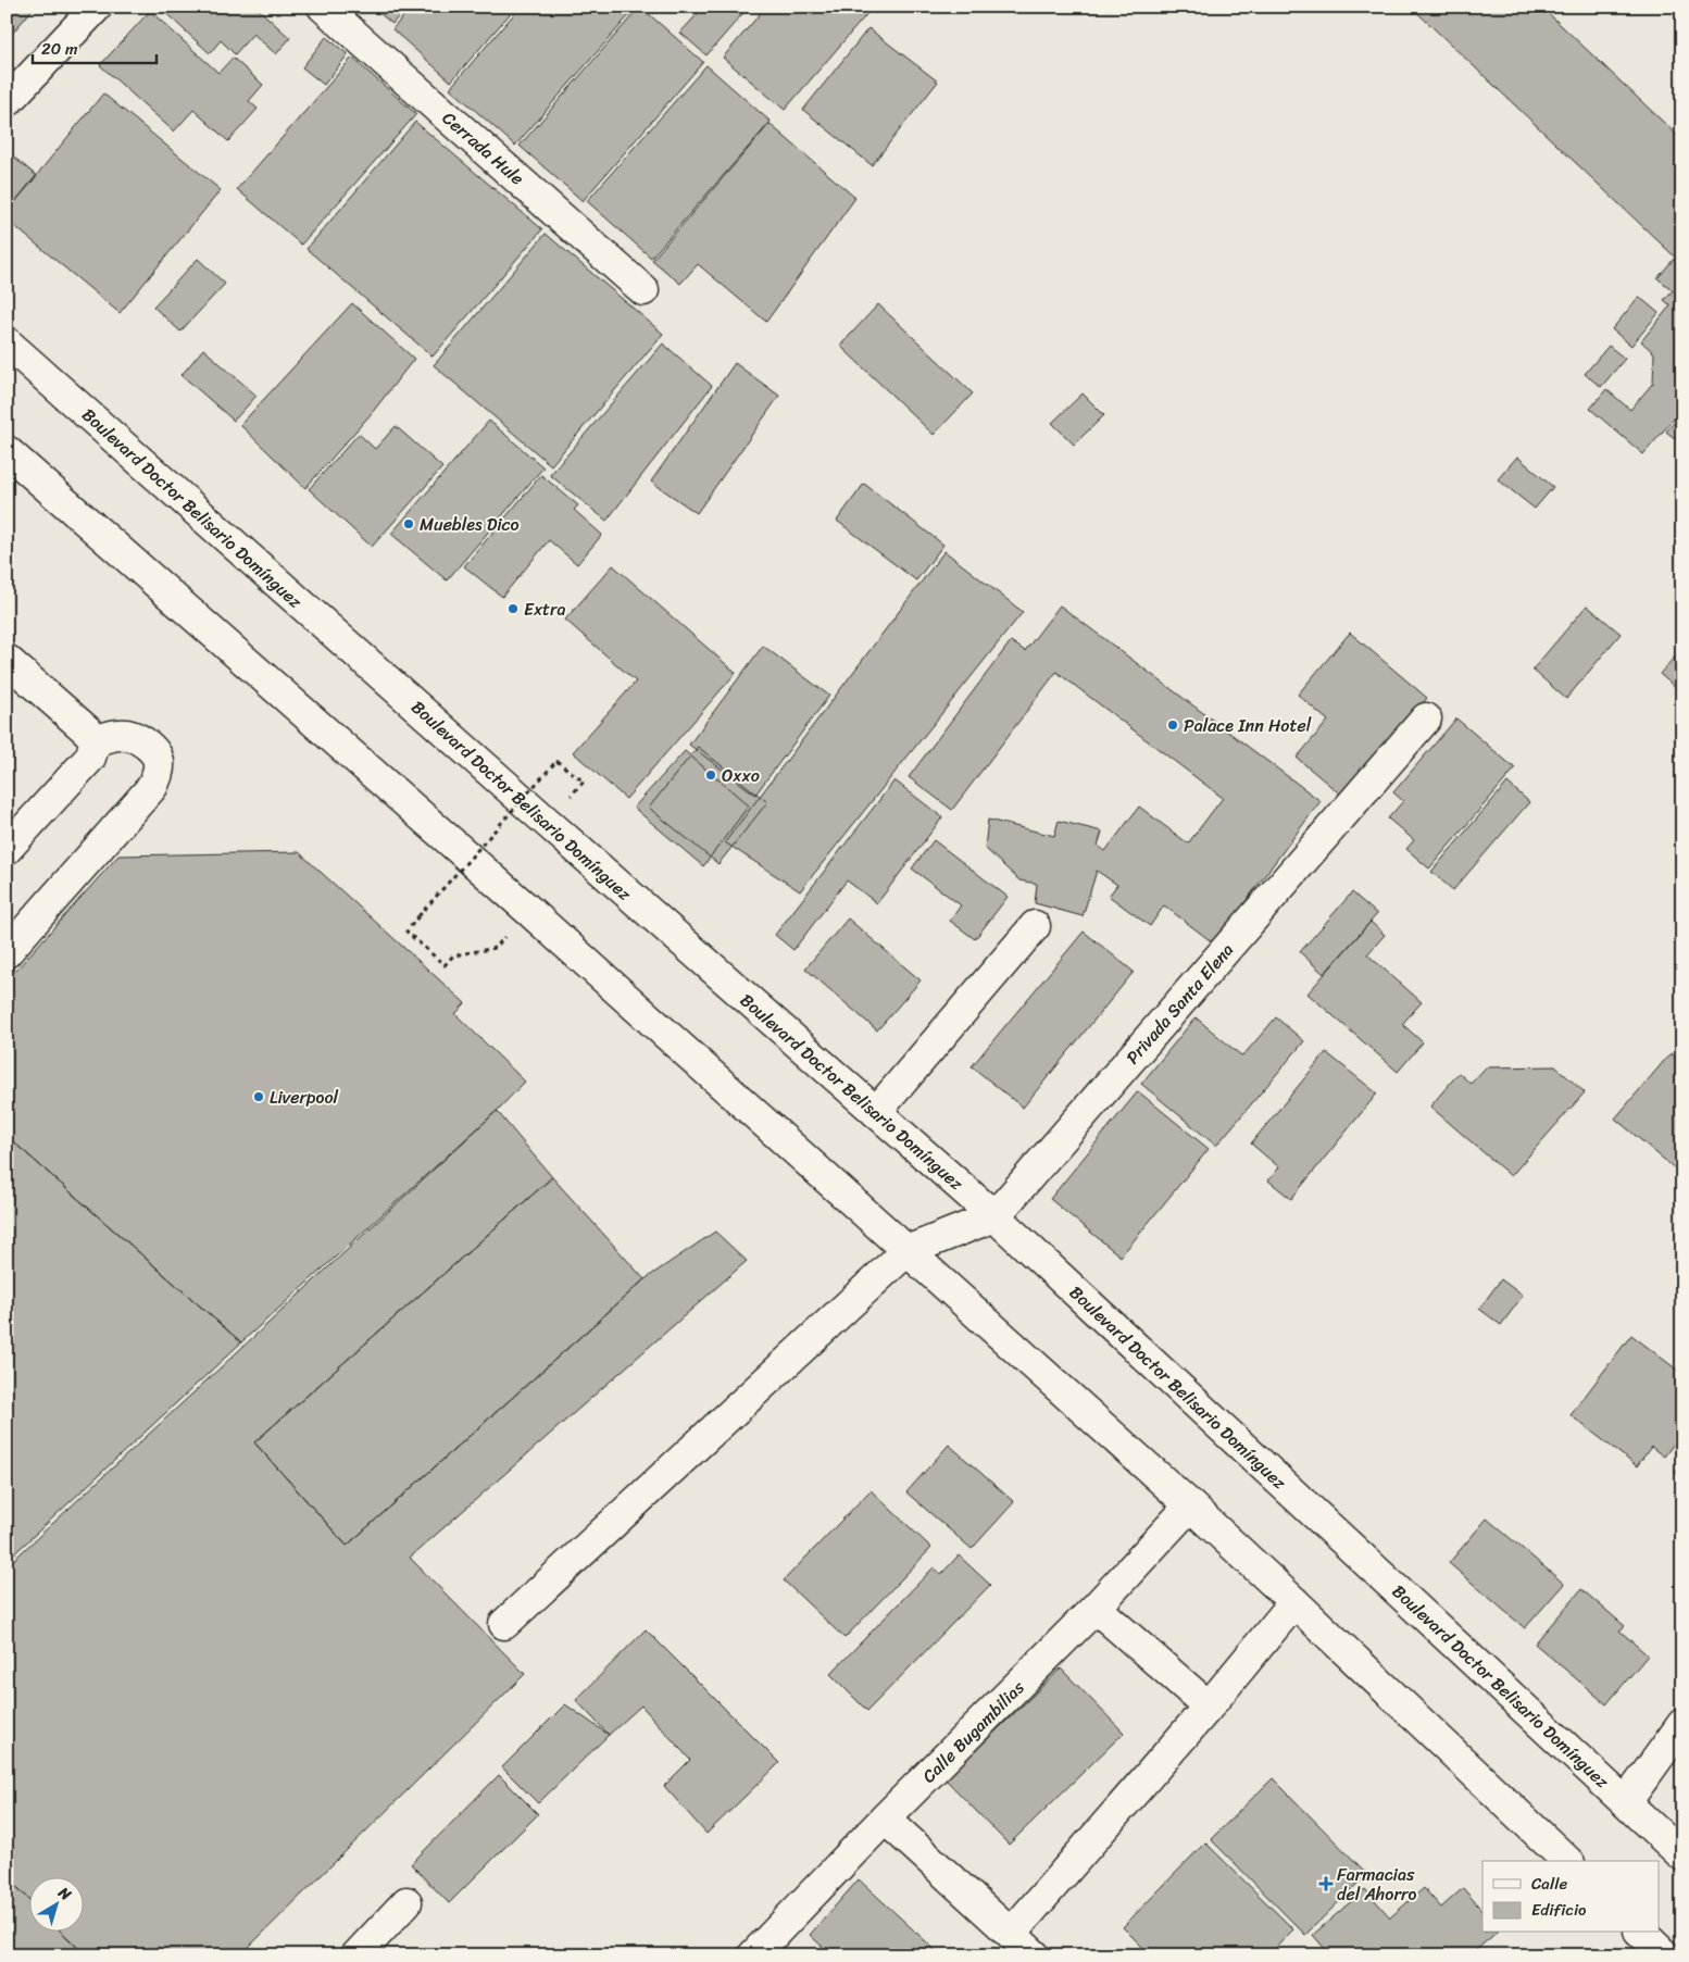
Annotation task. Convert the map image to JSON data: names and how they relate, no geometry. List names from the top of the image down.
{
  "streets": {
    "main road": [
      "Cerrada Hule",
      "Boulevard Doctor Belisario Domínguez",
      "Privada Santa Elena",
      "Calle Bugambilias"
    ]
  },
  "crossings": [
    ["Boulevard Doctor Belisario Domínguez", "Privada Santa Elena"]
  ],
  "places": {
    "other": [
      "Muebles Dico",
      "Extra",
      "Palace Inn Hotel",
      "Oxxo",
      "Liverpool"
    ],
    "health": ["Farmacias del Ahorro"]
  },
  "legend": ["Calle", "Edificio"],
  "scale_bar": "20 m",
  "north": "top right"
}
